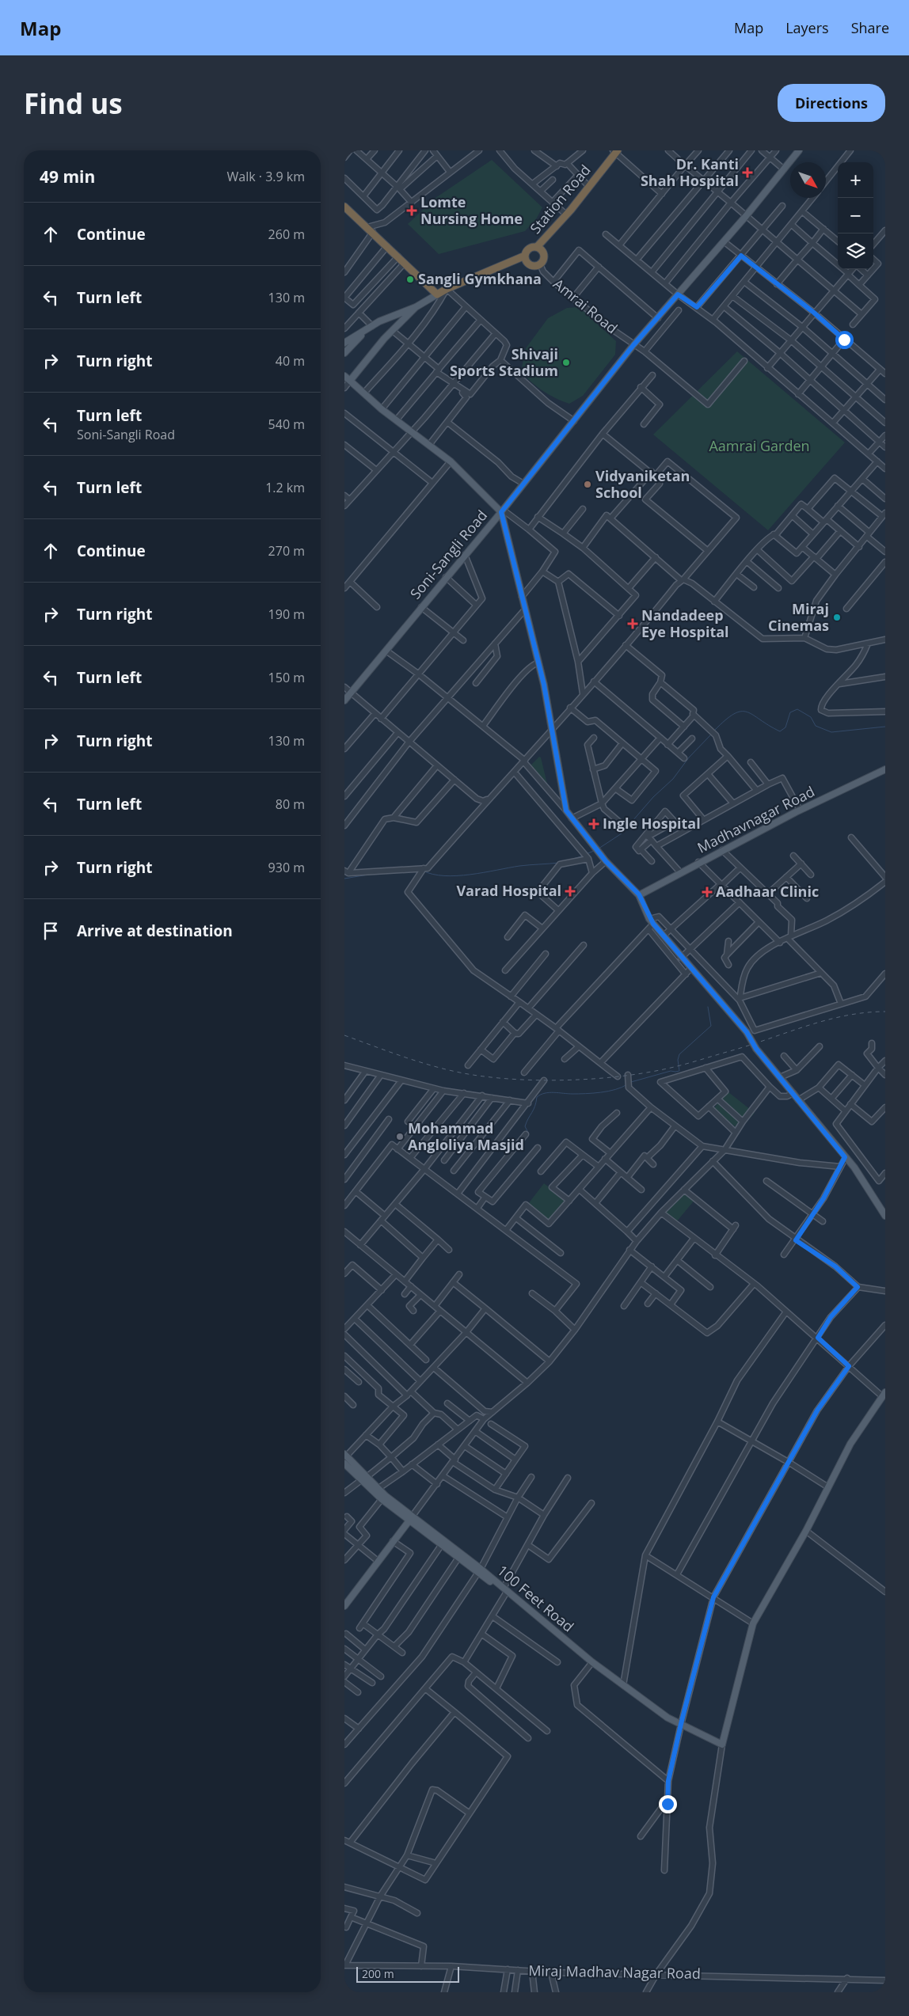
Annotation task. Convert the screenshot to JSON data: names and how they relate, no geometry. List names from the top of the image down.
{
  "streets": {
    "highway": ["Station Road"],
    "main road": ["Soni-Sangli Road", "Madhavnagar Road", "100 Feet Road"],
    "street": ["Amrai Road", "Miraj Madhav Nagar Road"]
  },
  "crossings": [
    ["Station Road", "Amrai Road"],
    ["Amrai Road", "Soni-Sangli Road"]
  ],
  "parks": ["Aamrai Garden"],
  "places": {
    "health": [
      "Dr. Kanti Shah Hospital",
      "Lomte Nursing Home",
      "Nandadeep Eye Hospital",
      "Ingle Hospital",
      "Varad Hospital",
      "Aadhaar Clinic"
    ],
    "other": [
      "Sangli Gymkhana",
      "Shivaji Sports Stadium",
      "Vidyaniketan School",
      "Miraj Cinemas",
      "Mohammad Angloliya Masjid"
    ]
  },
  "scale_bar": "200 m",
  "north": "bottom right",
  "page": {
    "header": "Map",
    "nav": ["Map", "Layers", "Share"],
    "buttons": "Directions",
    "title": "Find us",
    "heading": ["49 min", "Walk · 3.9 km"],
    "map_buttons": ["+", "−"],
    "list": [
      ["Continue", "260 m"],
      ["Turn left", "130 m"],
      ["Turn right", "40 m"],
      ["Turn left", "Soni-Sangli Road", "540 m"],
      ["Turn left", "1.2 km"],
      ["Continue", "270 m"],
      ["Turn right", "190 m"],
      ["Turn left", "150 m"],
      ["Turn right", "130 m"],
      ["Turn left", "80 m"],
      ["Turn right", "930 m"],
      "Arrive at destination"
    ],
    "scale": "200 m"
  }
}
